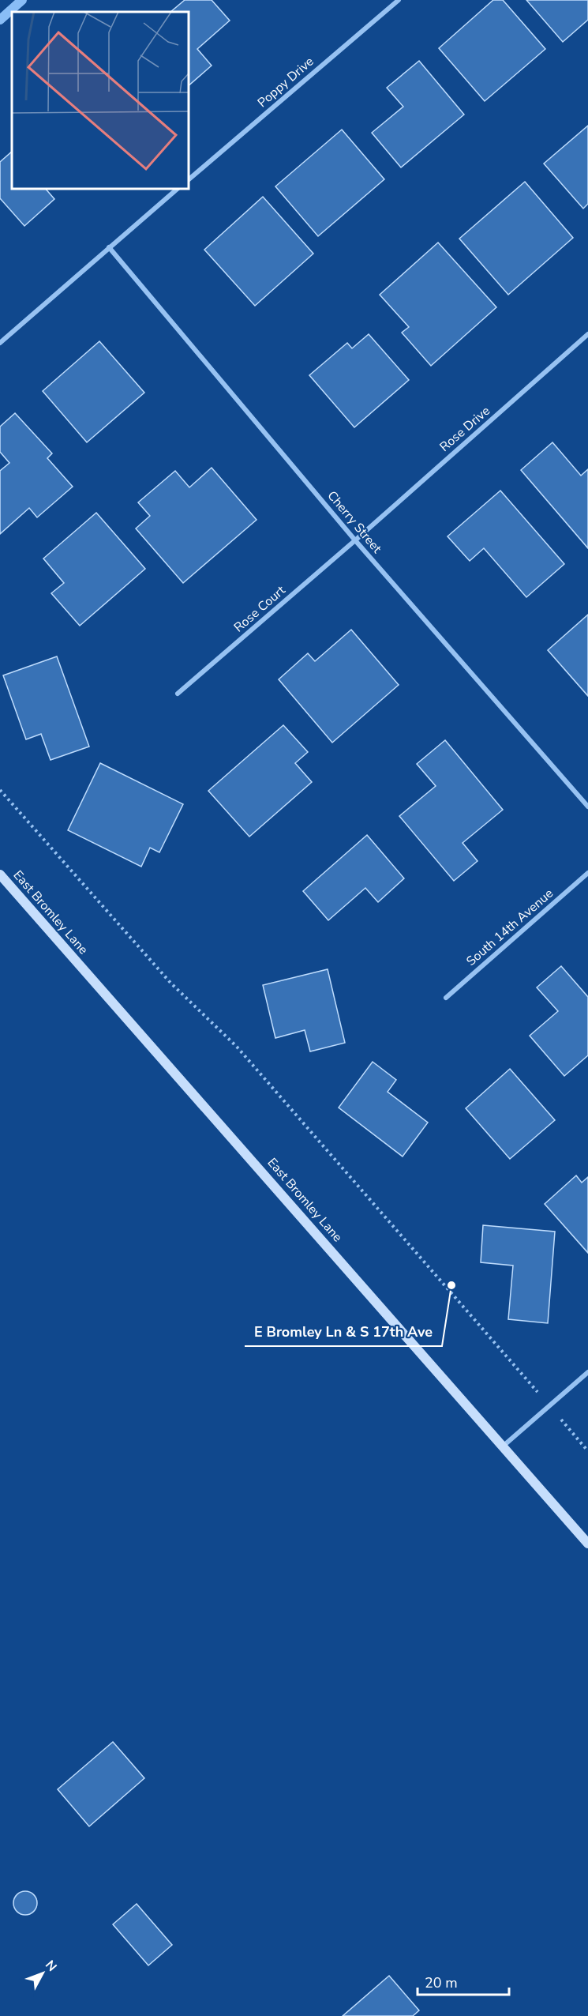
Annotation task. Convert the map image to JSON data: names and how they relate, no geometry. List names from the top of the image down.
{
  "streets": {
    "main road": ["East Bromley Lane"],
    "street": [
      "Poppy Drive",
      "Rose Drive",
      "Cherry Street",
      "Rose Court",
      "South 14th Avenue"
    ]
  },
  "crossings": [
    ["Rose Drive", "Cherry Street"],
    ["Rose Drive", "Rose Court"],
    ["Cherry Street", "Rose Court"]
  ],
  "places": ["E Bromley Ln & S 17th Ave"],
  "scale_bar": "20 m",
  "north": "top right"
}
